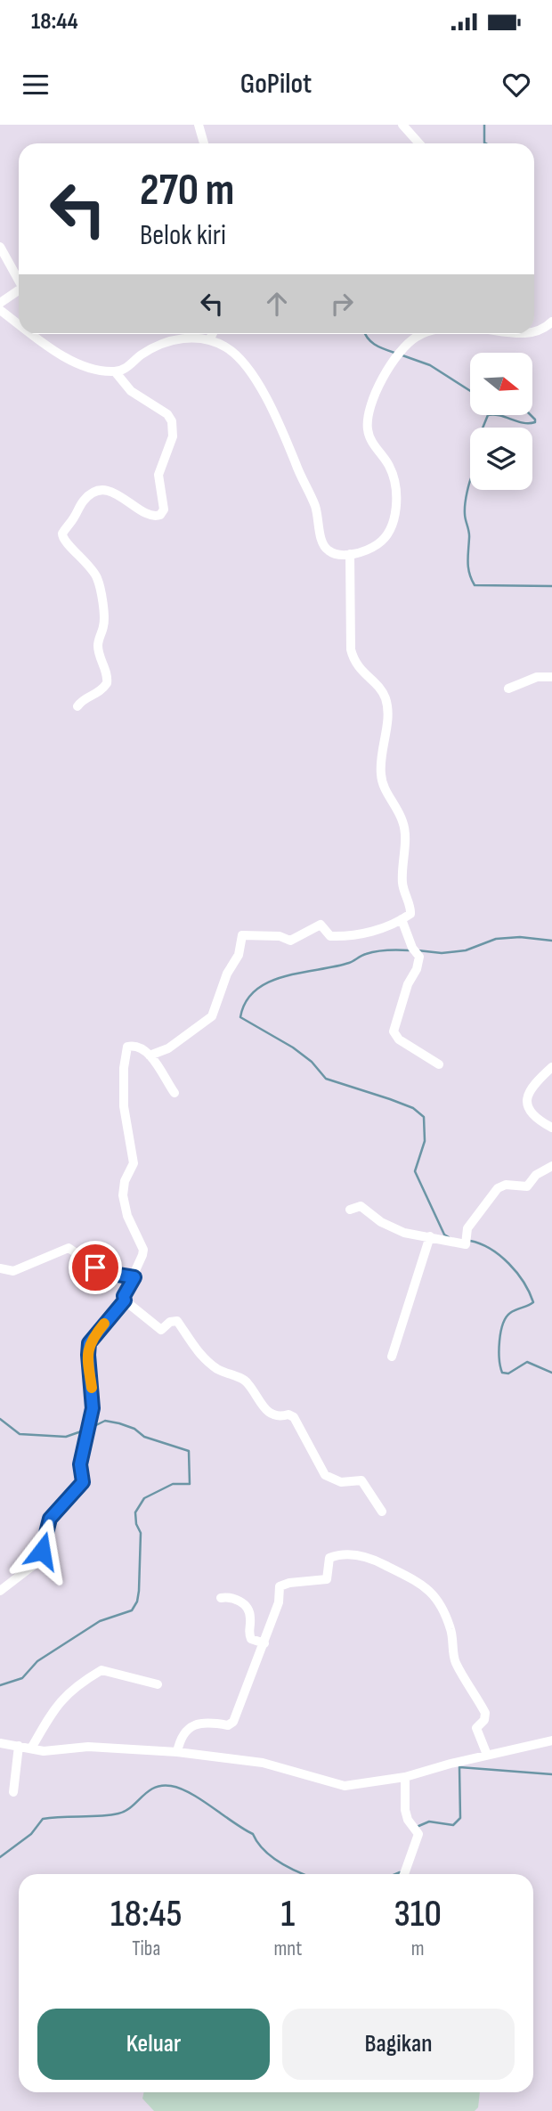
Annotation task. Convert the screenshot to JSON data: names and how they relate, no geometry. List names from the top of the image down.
{
  "north": "right",
  "page": {
    "status": "18:44",
    "header": "GoPilot",
    "turn": ["270 m", "Belok kiri"],
    "eta": [
      "18:45",
      "Tiba",
      "1",
      "mnt",
      "310",
      "m"
    ],
    "buttons": ["Keluar", "Bagikan"]
  }
}
